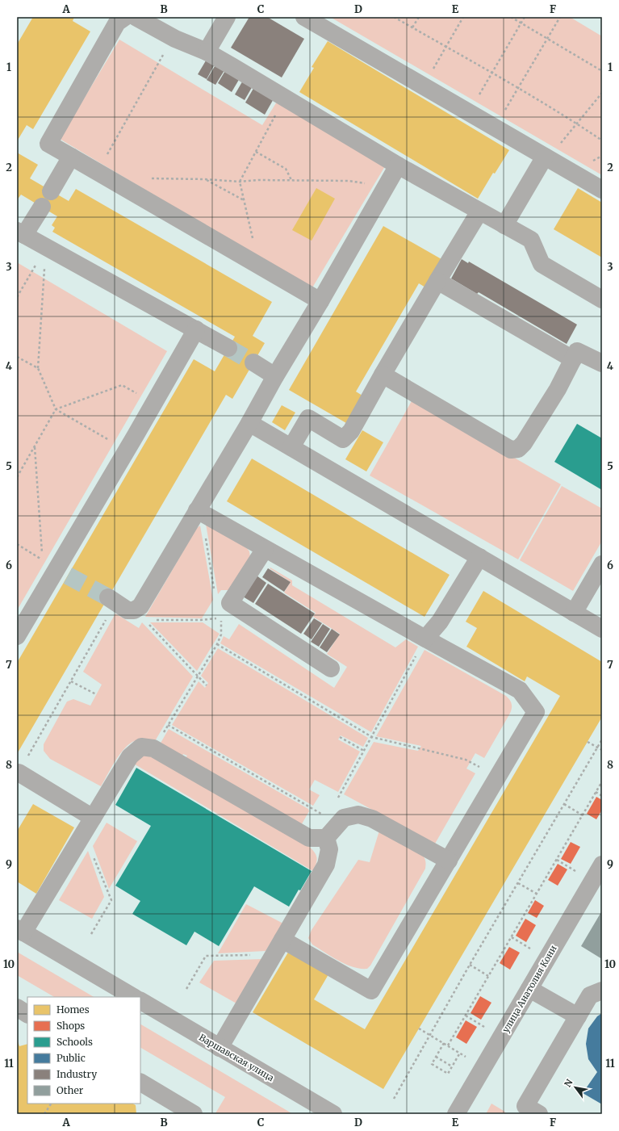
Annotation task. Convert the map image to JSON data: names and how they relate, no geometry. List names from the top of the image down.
{
  "streets": {
    "street": ["улица Анатолия Кони", "Варшавская улица"]
  },
  "legend": [
    "Homes",
    "Shops",
    "Schools",
    "Public",
    "Industry",
    "Other"
  ],
  "north": "top left",
  "grid": {
    "columns": [
      "A",
      "B",
      "C",
      "D",
      "E",
      "F"
    ],
    "rows": [
      "1",
      "2",
      "3",
      "4",
      "5",
      "6",
      "7",
      "8",
      "9",
      "10",
      "11"
    ]
  }
}
